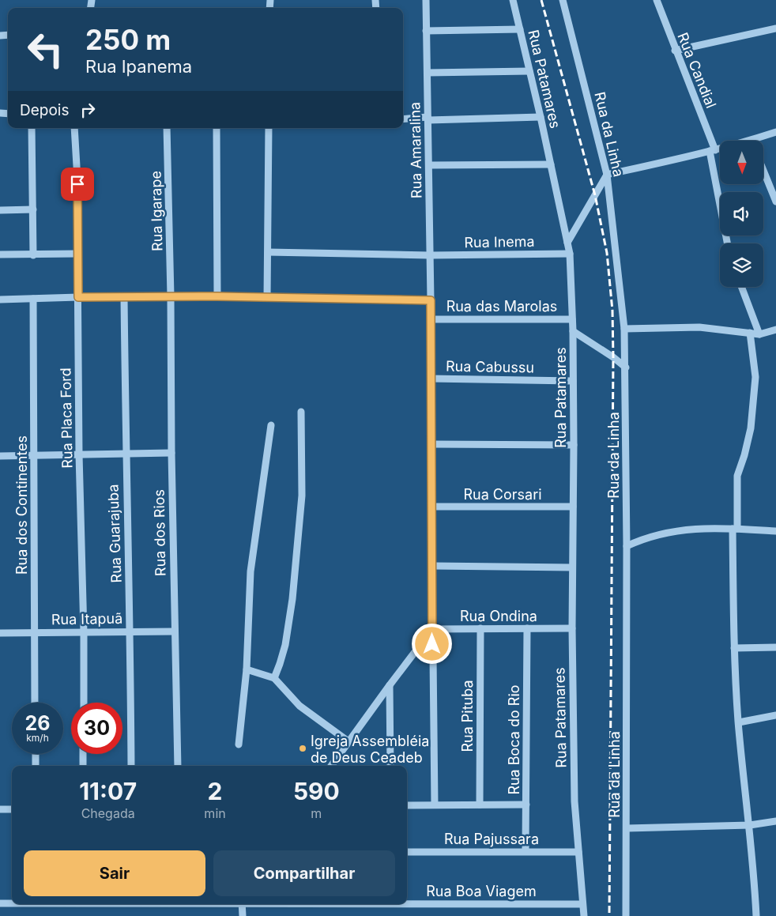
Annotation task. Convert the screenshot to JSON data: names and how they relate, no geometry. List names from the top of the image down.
{
  "streets": {
    "street": [
      "Rua Candial",
      "Rua Patamares",
      "Rua da Linha",
      "Rua Amaralina",
      "Rua Igarape",
      "Rua Inema",
      "Rua das Marolas",
      "Rua Cabussu",
      "Rua Placa Ford",
      "Rua Corsari",
      "Rua dos Continentes",
      "Rua dos Rios",
      "Rua Guarajuba",
      "Rua Ondina",
      "Rua Itapuã",
      "Rua Pituba",
      "Rua Boca do Rio",
      "Rua Pajussara",
      "Rua Boa Viagem"
    ]
  },
  "crossings": [
    ["Rua Patamares", "Rua Inema"],
    ["Rua Patamares", "Rua das Marolas"],
    ["Rua Patamares", "Rua Cabussu"],
    ["Rua Patamares", "Rua Corsari"],
    ["Rua Patamares", "Rua Ondina"],
    ["Rua Patamares", "Rua Pajussara"],
    ["Rua Patamares", "Rua Boa Viagem"],
    ["Rua Amaralina", "Rua Inema"],
    ["Rua Amaralina", "Rua das Marolas"],
    ["Rua Amaralina", "Rua Cabussu"],
    ["Rua Amaralina", "Rua Corsari"],
    ["Rua Amaralina", "Rua Ondina"],
    ["Rua Igarape", "Rua dos Rios"],
    ["Rua Placa Ford", "Rua Itapuã"],
    ["Rua dos Continentes", "Rua Itapuã"],
    ["Rua dos Rios", "Rua Itapuã"],
    ["Rua Guarajuba", "Rua Itapuã"],
    ["Rua Ondina", "Rua Pituba"],
    ["Rua Ondina", "Rua Boca do Rio"],
    ["Rua Boca do Rio", "Rua Pajussara"]
  ],
  "places": ["Igreja Assembléia de Deus Ceadeb"],
  "north": "bottom",
  "page": {
    "turn": ["250 m", "Rua Ipanema"],
    "then": "Depois",
    "speed": "26 km/h",
    "limit": "30",
    "eta": [
      "11:07",
      "Chegada",
      "2",
      "min",
      "590",
      "m"
    ],
    "buttons": ["Sair", "Compartilhar"]
  }
}
